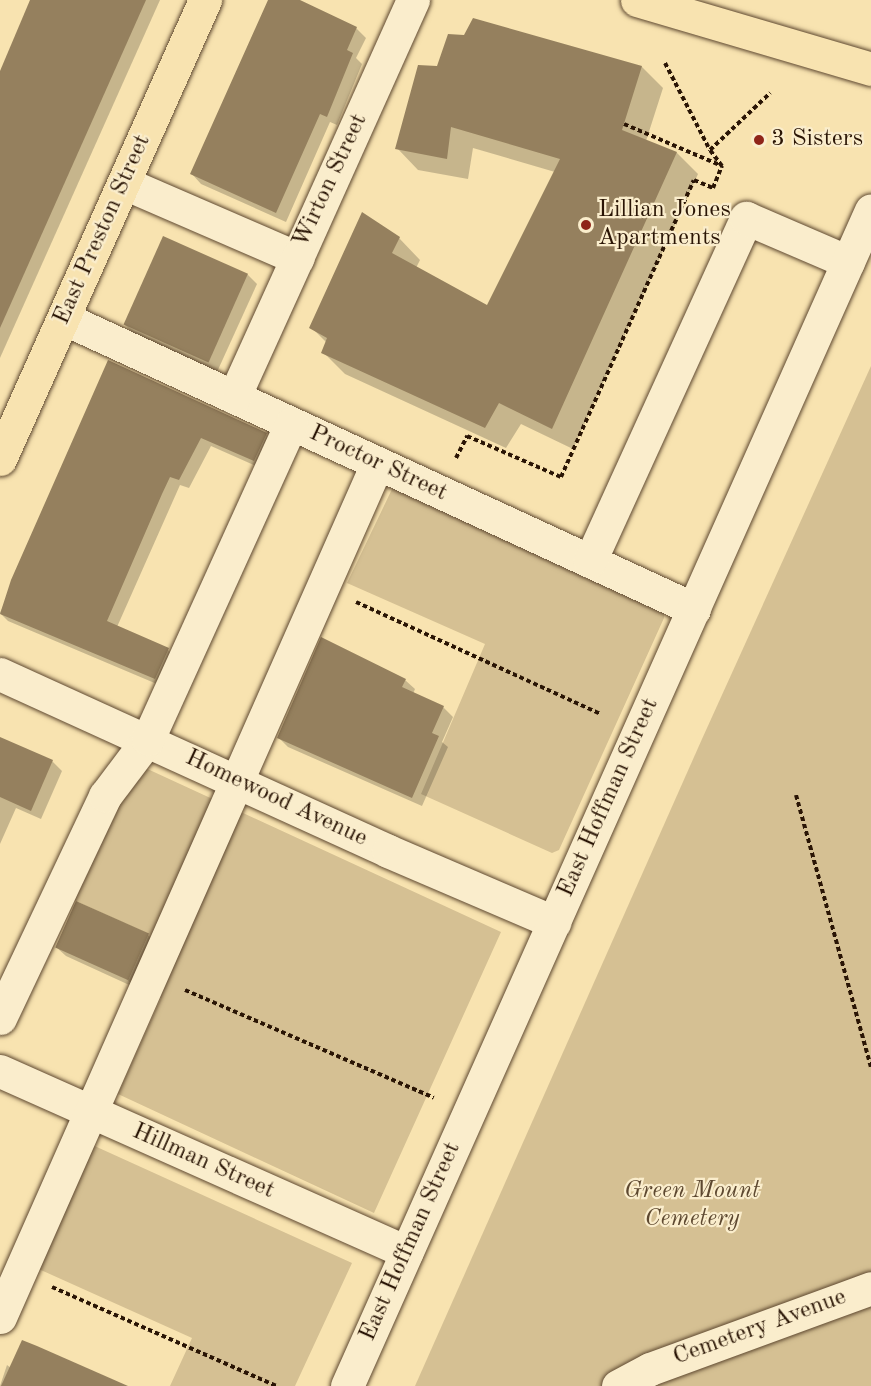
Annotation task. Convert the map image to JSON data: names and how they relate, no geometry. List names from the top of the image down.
{
  "streets": {
    "main road": ["East Preston Street"],
    "street": [
      "Wirton Street",
      "Proctor Street",
      "East Hoffman Street",
      "Homewood Avenue",
      "Hillman Street",
      "Cemetery Avenue"
    ]
  },
  "crossings": [
    ["Wirton Street", "East Preston Street"],
    ["East Preston Street", "Proctor Street"],
    ["Proctor Street", "East Hoffman Street"],
    ["East Hoffman Street", "Homewood Avenue"],
    ["East Hoffman Street", "Hillman Street"]
  ],
  "parks": ["Green Mount Cemetery"],
  "places": ["3 Sisters", "Lillian Jones Apartments"]
}
